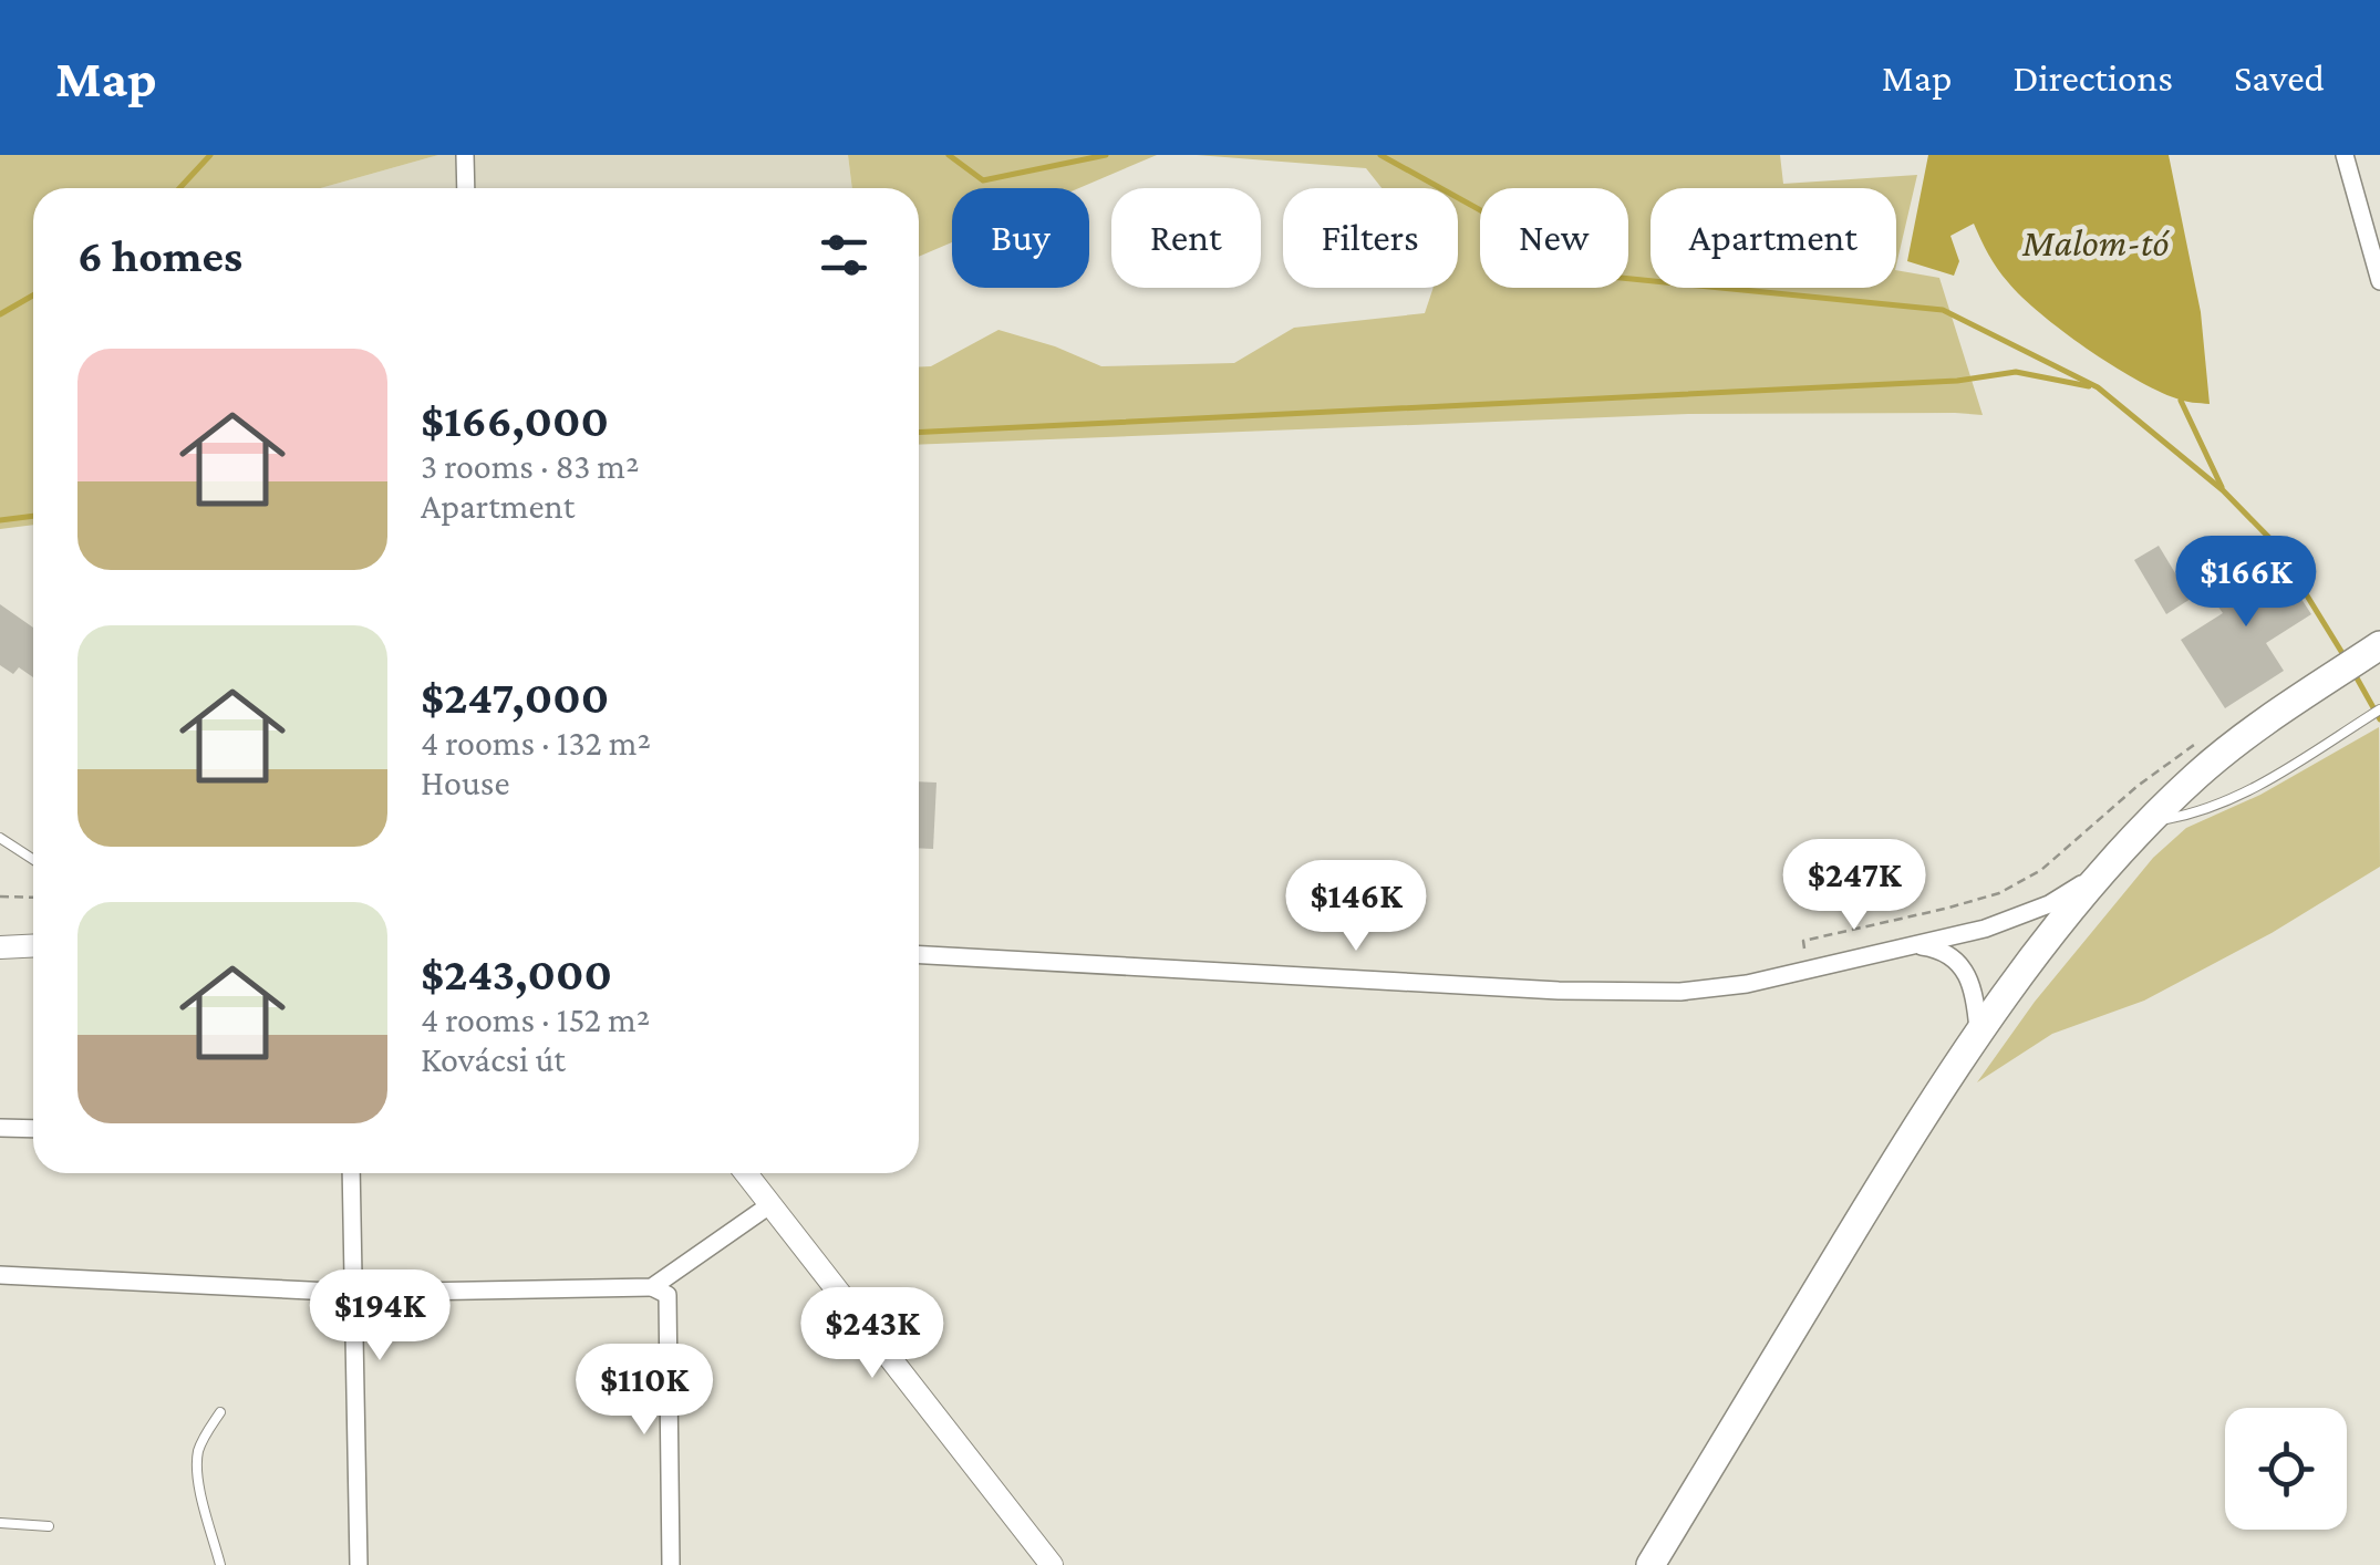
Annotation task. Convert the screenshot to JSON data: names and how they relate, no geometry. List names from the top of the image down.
{
  "water": ["Malom-tó"],
  "page": {
    "header": "Map",
    "nav": ["Map", "Directions", "Saved"],
    "chip": [
      "Buy",
      "Rent",
      "Filters",
      "New",
      "Apartment"
    ],
    "heading": "6 homes",
    "list": [
      {
        "name": "$166,000",
        "note": "3 rooms · 83 m² · Apartment"
      },
      {
        "name": "$247,000",
        "note": "4 rooms · 132 m² · House"
      },
      {
        "name": "$243,000",
        "note": "4 rooms · 152 m² · Kovácsi út"
      }
    ],
    "price": [
      "$166K",
      "$247K",
      "$146K",
      "$194K",
      "$243K",
      "$110K"
    ]
  }
}
